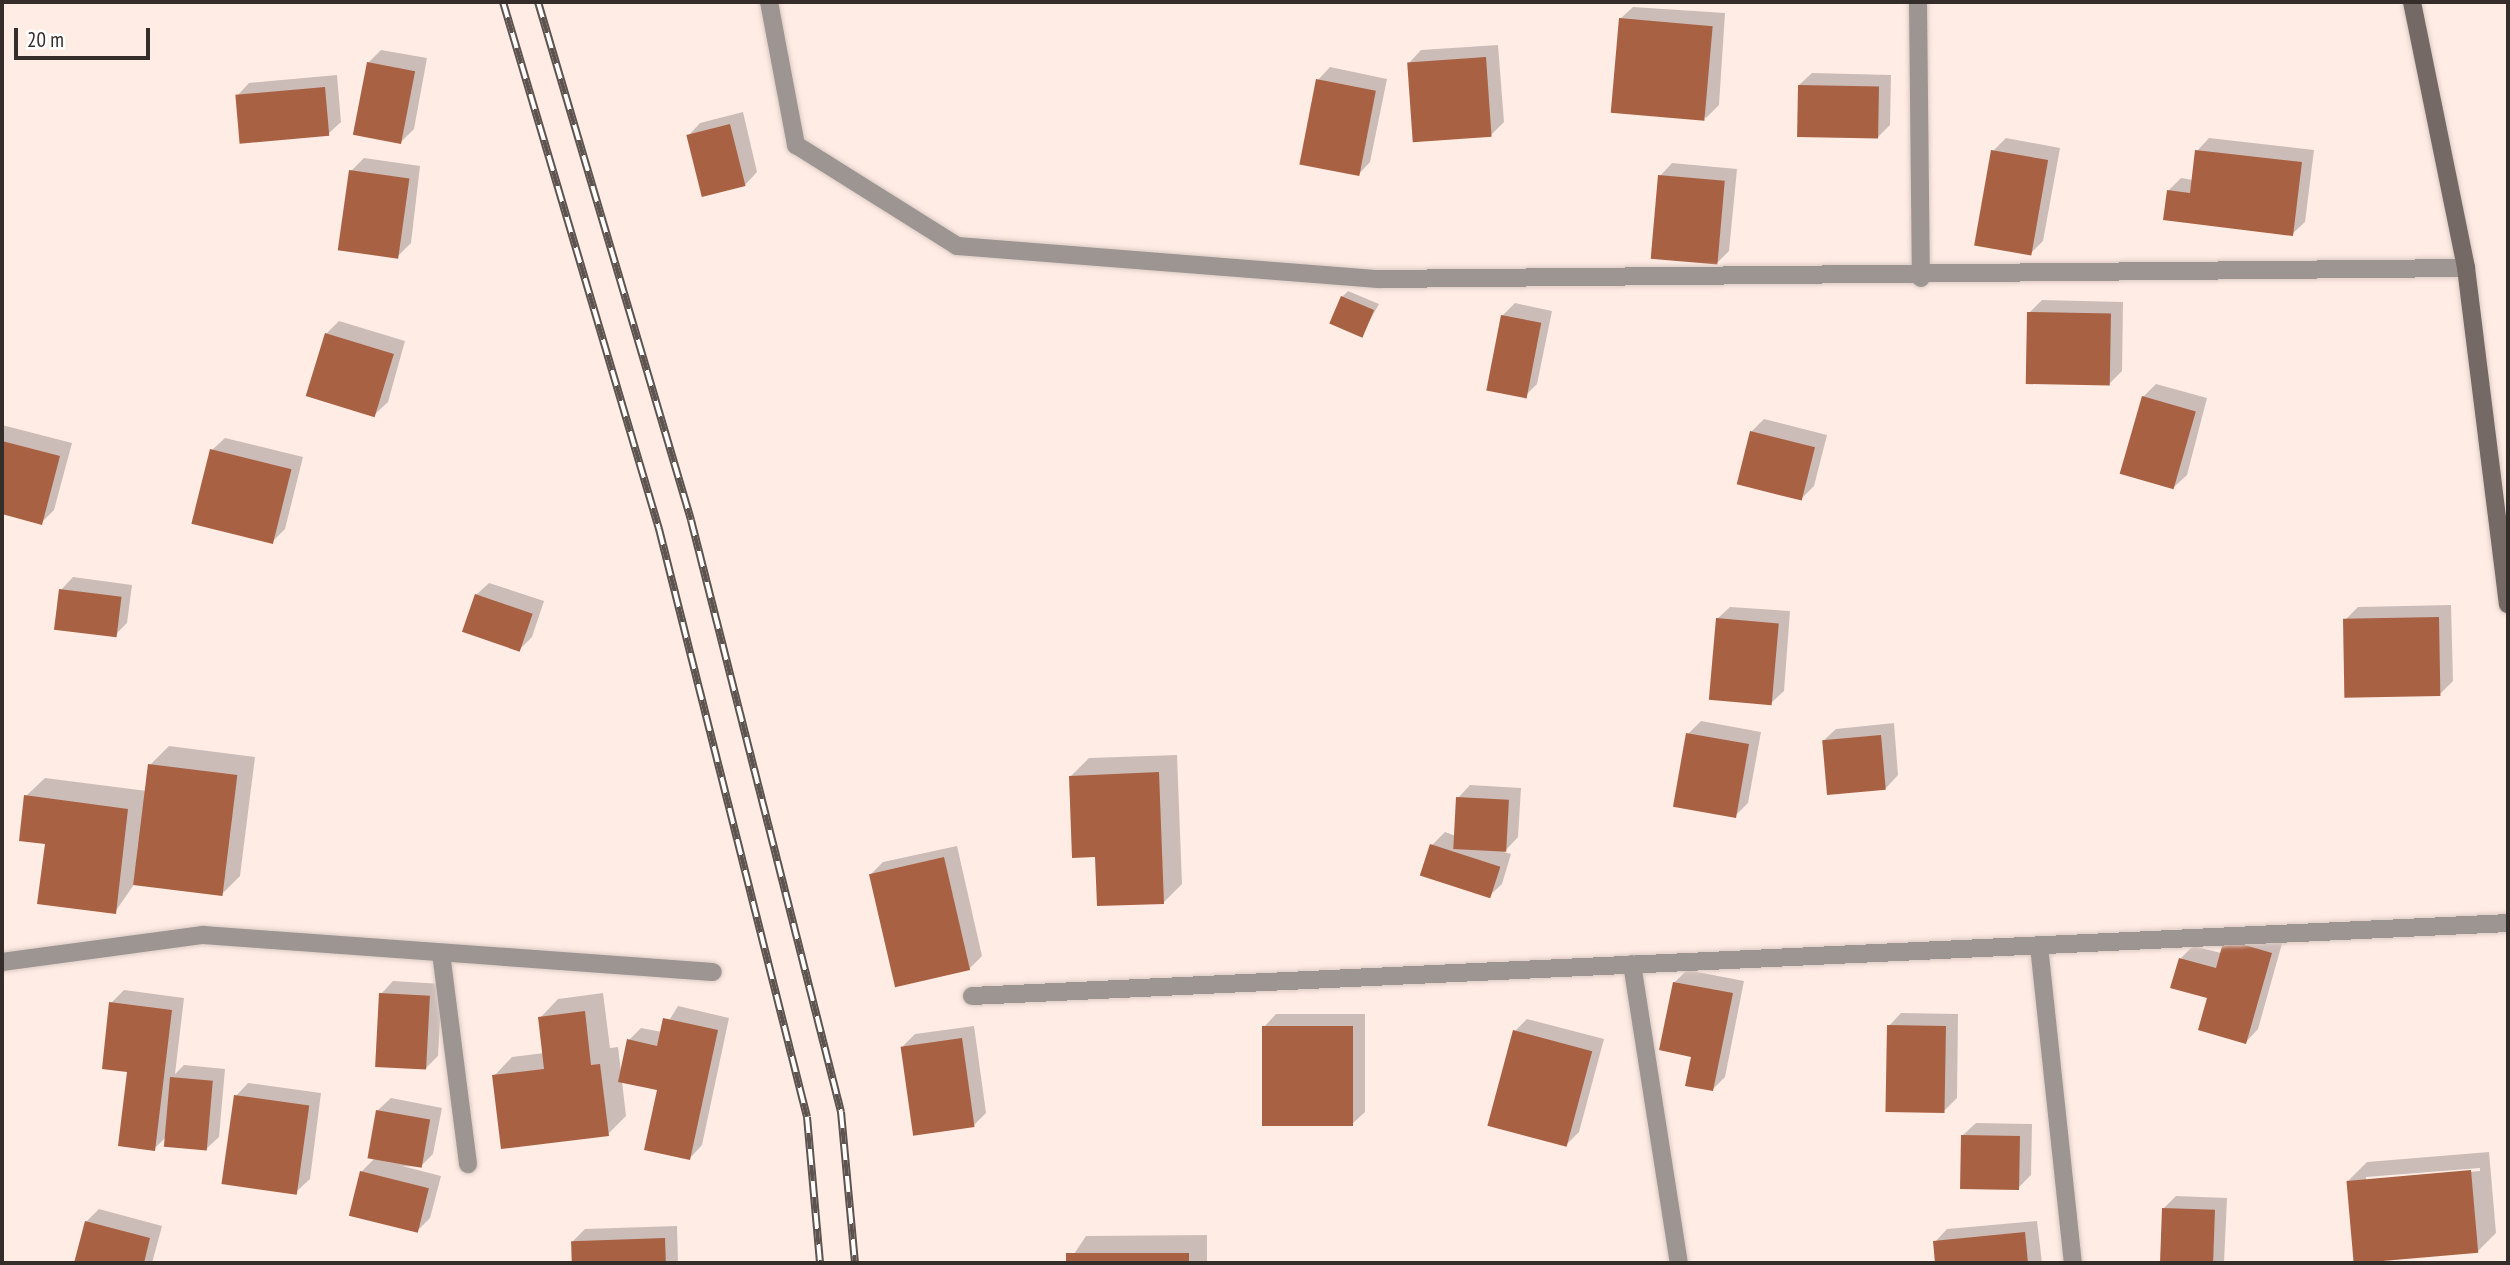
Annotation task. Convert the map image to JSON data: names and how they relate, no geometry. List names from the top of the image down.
{
  "scale_bar": "20 m"
}
